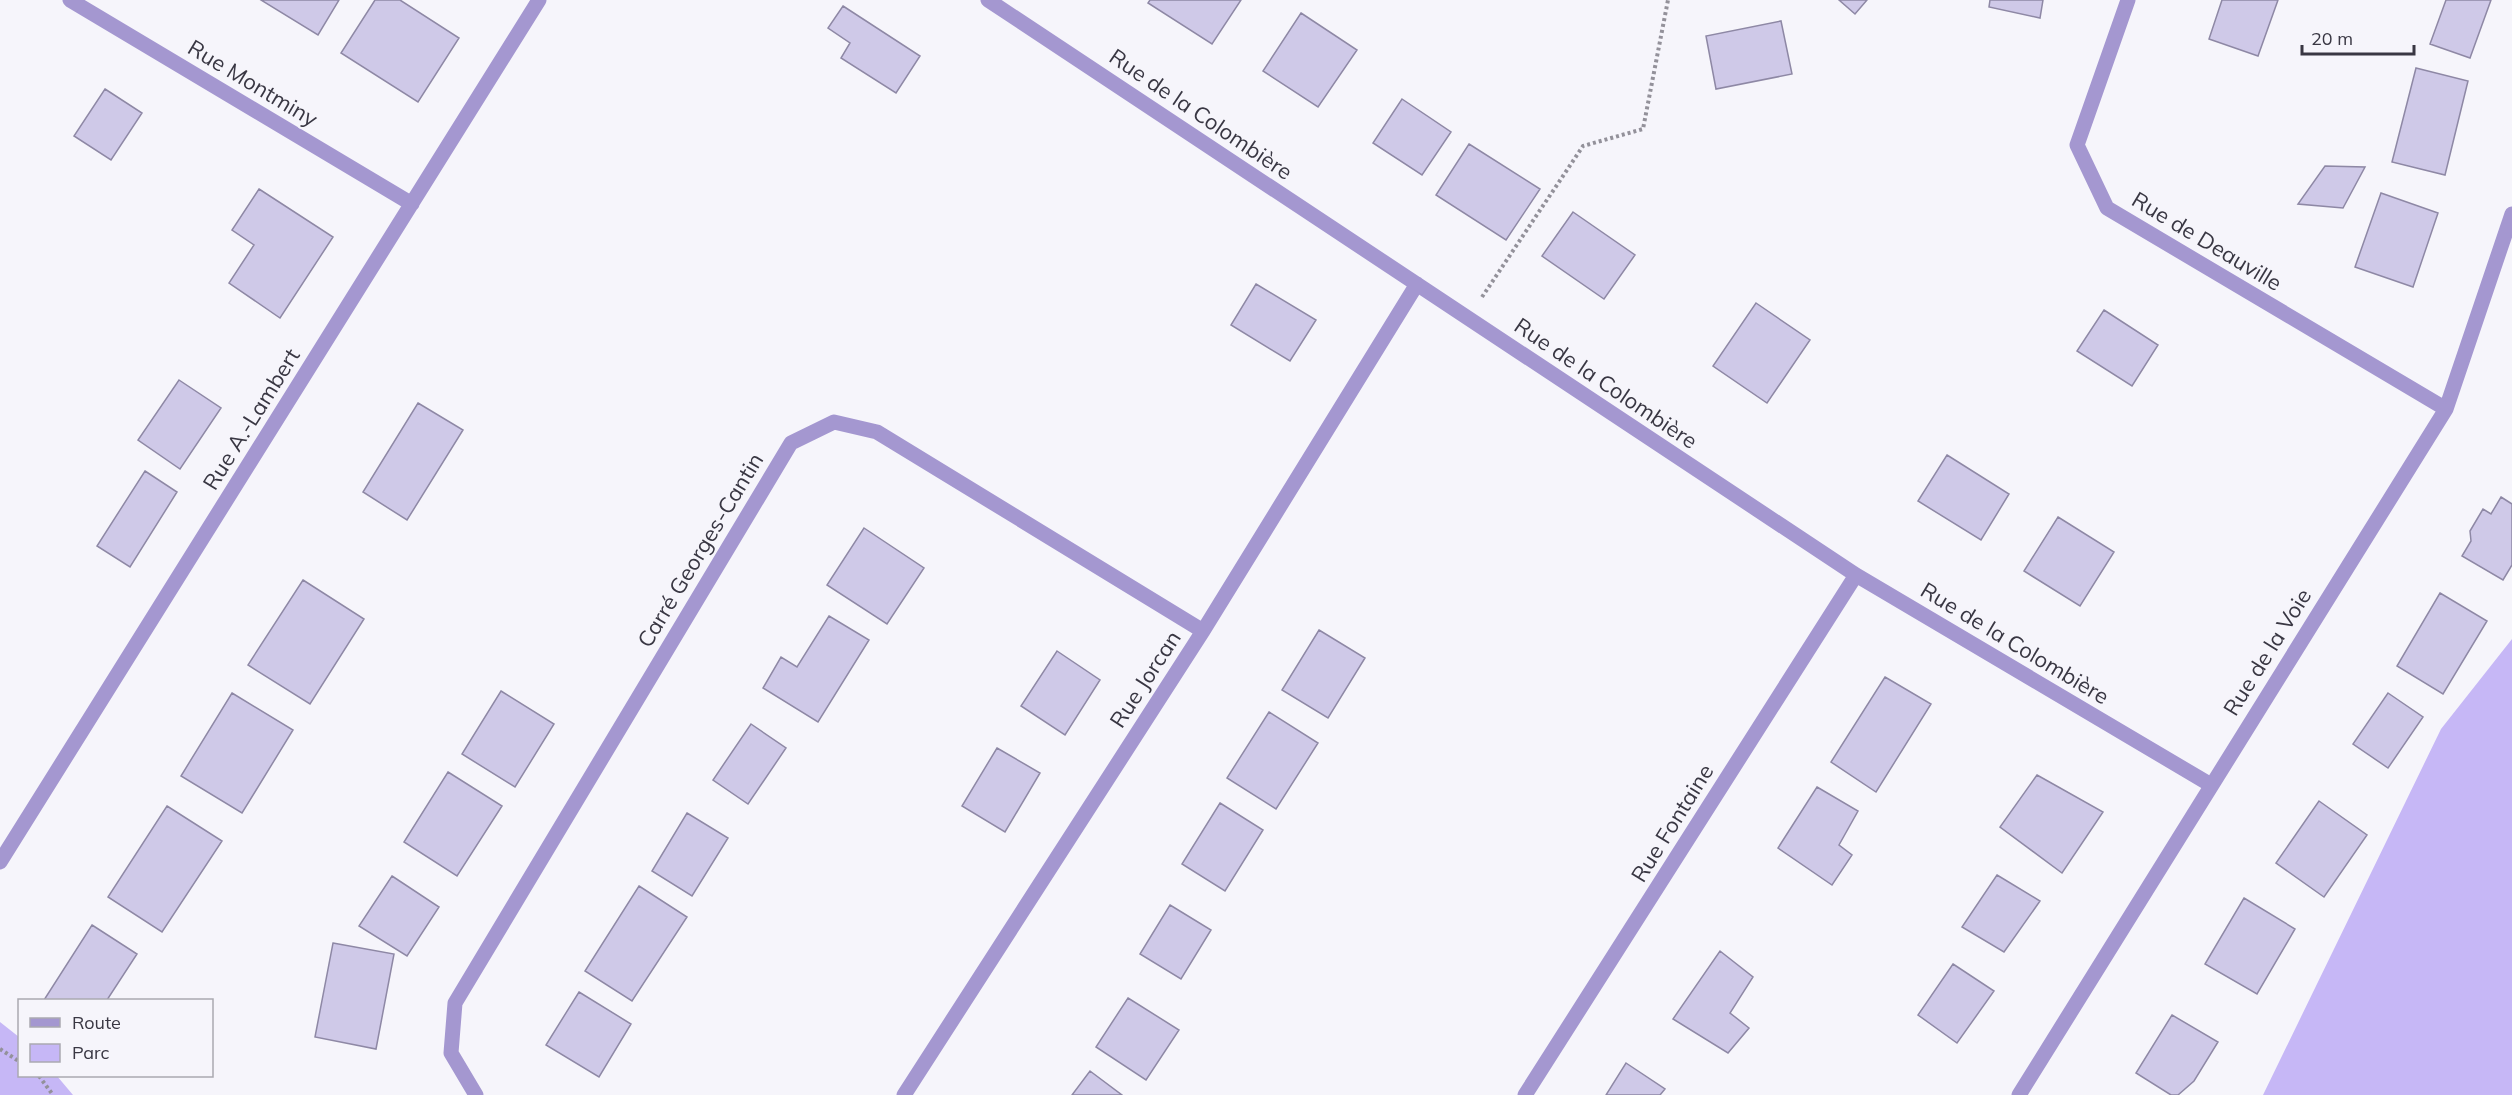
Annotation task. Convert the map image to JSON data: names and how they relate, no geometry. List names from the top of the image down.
{
  "streets": {
    "street": [
      "Rue Montminy",
      "Rue de la Colombière",
      "Rue de Deauville",
      "Rue A.-Lambert",
      "Carré Georges-Cantin",
      "Rue de la Voie",
      "Rue Jorcan",
      "Rue Fontaine"
    ]
  },
  "crossings": [
    ["Rue Montminy", "Rue A.-Lambert"],
    ["Rue de la Colombière", "Rue de la Voie"],
    ["Rue de la Colombière", "Rue Jorcan"],
    ["Rue de la Colombière", "Rue Fontaine"],
    ["Rue de Deauville", "Rue de la Voie"],
    ["Carré Georges-Cantin", "Rue Jorcan"]
  ],
  "legend": ["Route", "Parc"],
  "scale_bar": "20 m"
}
